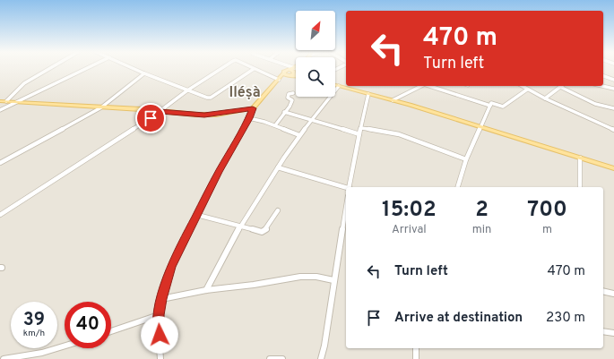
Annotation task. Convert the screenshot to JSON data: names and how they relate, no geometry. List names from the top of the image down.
{
  "districts": ["Iléṣà"],
  "north": "top right",
  "page": {
    "turn": ["470 m", "Turn left"],
    "eta": [
      "15:02",
      "Arrival",
      "2",
      "min",
      "700",
      "m"
    ],
    "list": [
      {
        "name": "Turn left",
        "value": "470 m"
      },
      {
        "name": "Arrive at destination",
        "value": "230 m"
      }
    ],
    "speed": "39 km/h",
    "limit": "40"
  }
}
